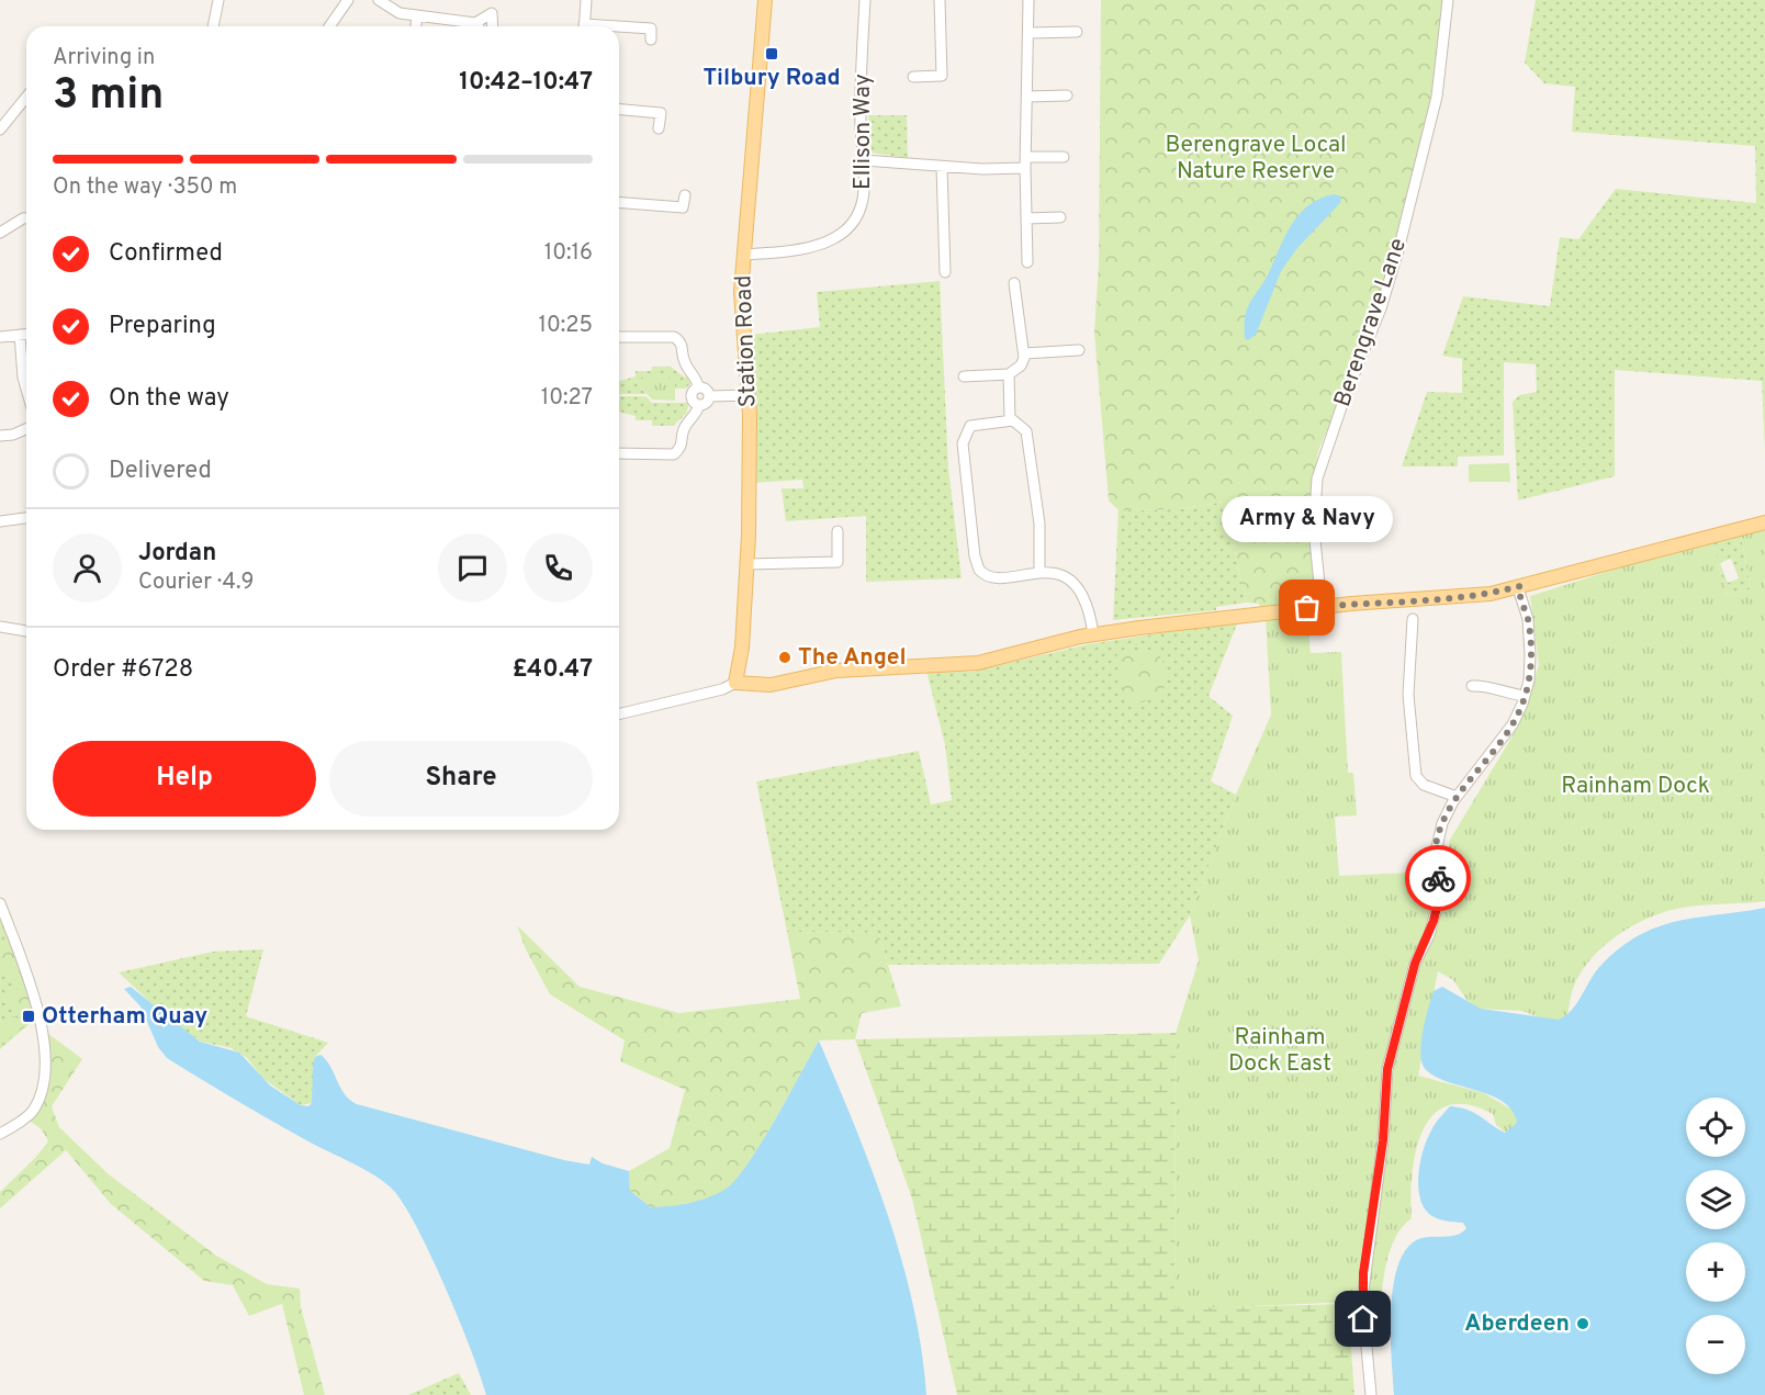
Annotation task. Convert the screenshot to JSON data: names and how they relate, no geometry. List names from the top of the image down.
{
  "streets": {
    "main road": ["Station Road"],
    "street": ["Ellison Way", "Berengrave Lane"]
  },
  "crossings": [
    ["Ellison Way", "Station Road"]
  ],
  "parks": ["Berengrave Local Nature Reserve", "Rainham Dock", "Rainham Dock East"],
  "places": {
    "transit": ["Tilbury Road", "Otterham Quay"],
    "other": ["Army & Navy", "The Angel", "Aberdeen"]
  },
  "page": {
    "heading": ["3 min", "Arriving in", "10:42–10:47"],
    "panel": [
      "Jordan",
      "Courier · 4.9",
      "Order #6728",
      "£40.47"
    ],
    "bar": "On the way · 350 m",
    "list": [
      ["Confirmed", "10:16"],
      ["Preparing", "10:25"],
      ["On the way", "10:27"],
      "Delivered"
    ],
    "bubble": "Army & Navy",
    "buttons": ["Help", "Share"],
    "map_buttons": ["+", "−"]
  }
}
